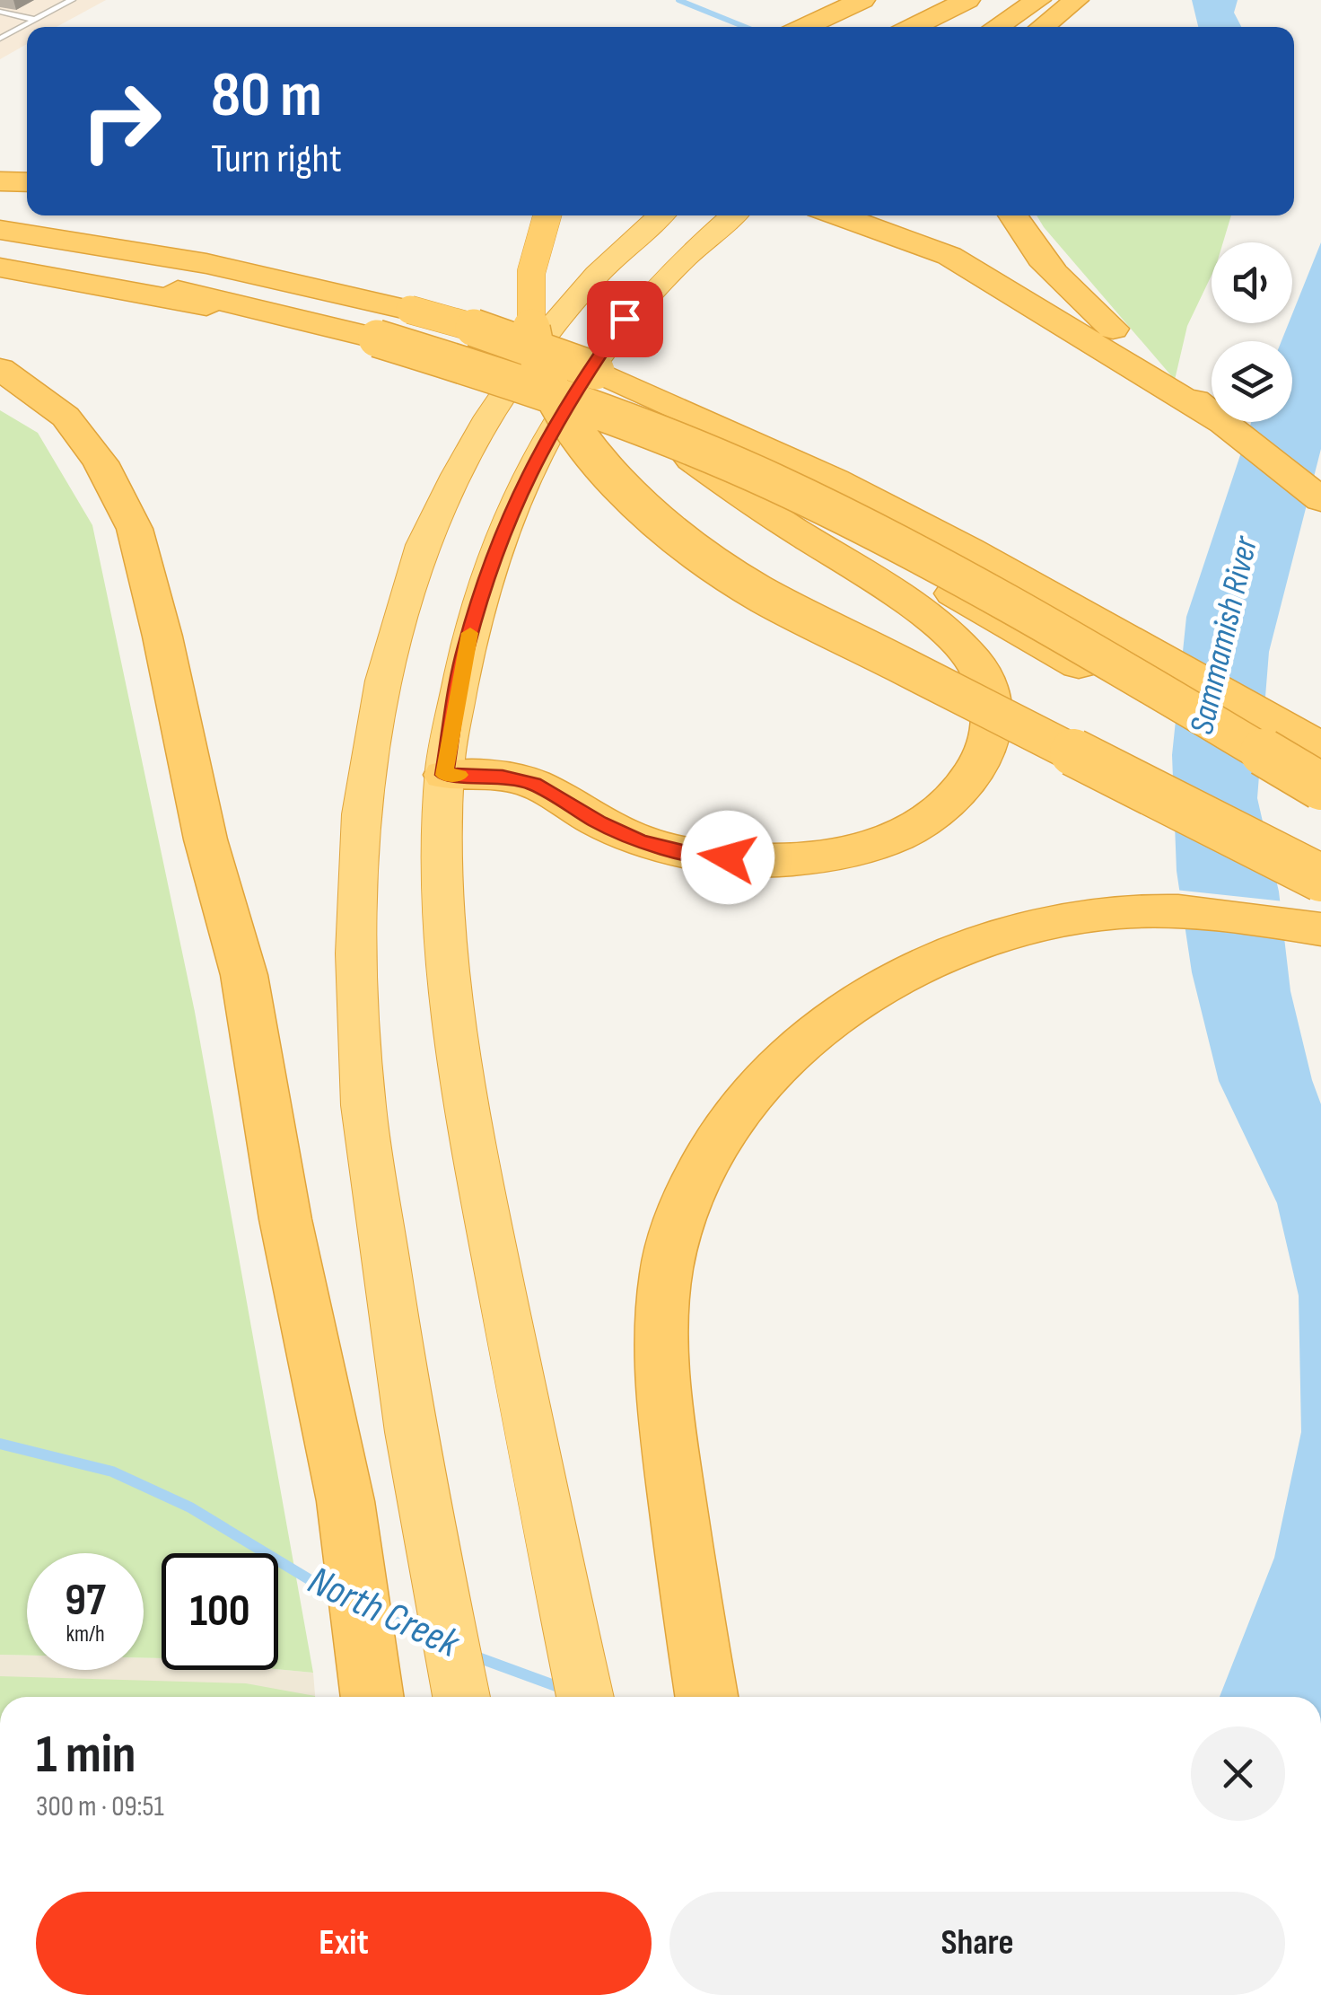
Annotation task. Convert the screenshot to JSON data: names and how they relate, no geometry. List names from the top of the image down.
{
  "water": ["Sammamish River", "North Creek"],
  "page": {
    "turn": ["80 m", "Turn right"],
    "speed": "97 km/h",
    "limit": "100",
    "heading": ["1 min", "300 m · 09:51"],
    "buttons": ["Exit", "Share"]
  }
}
